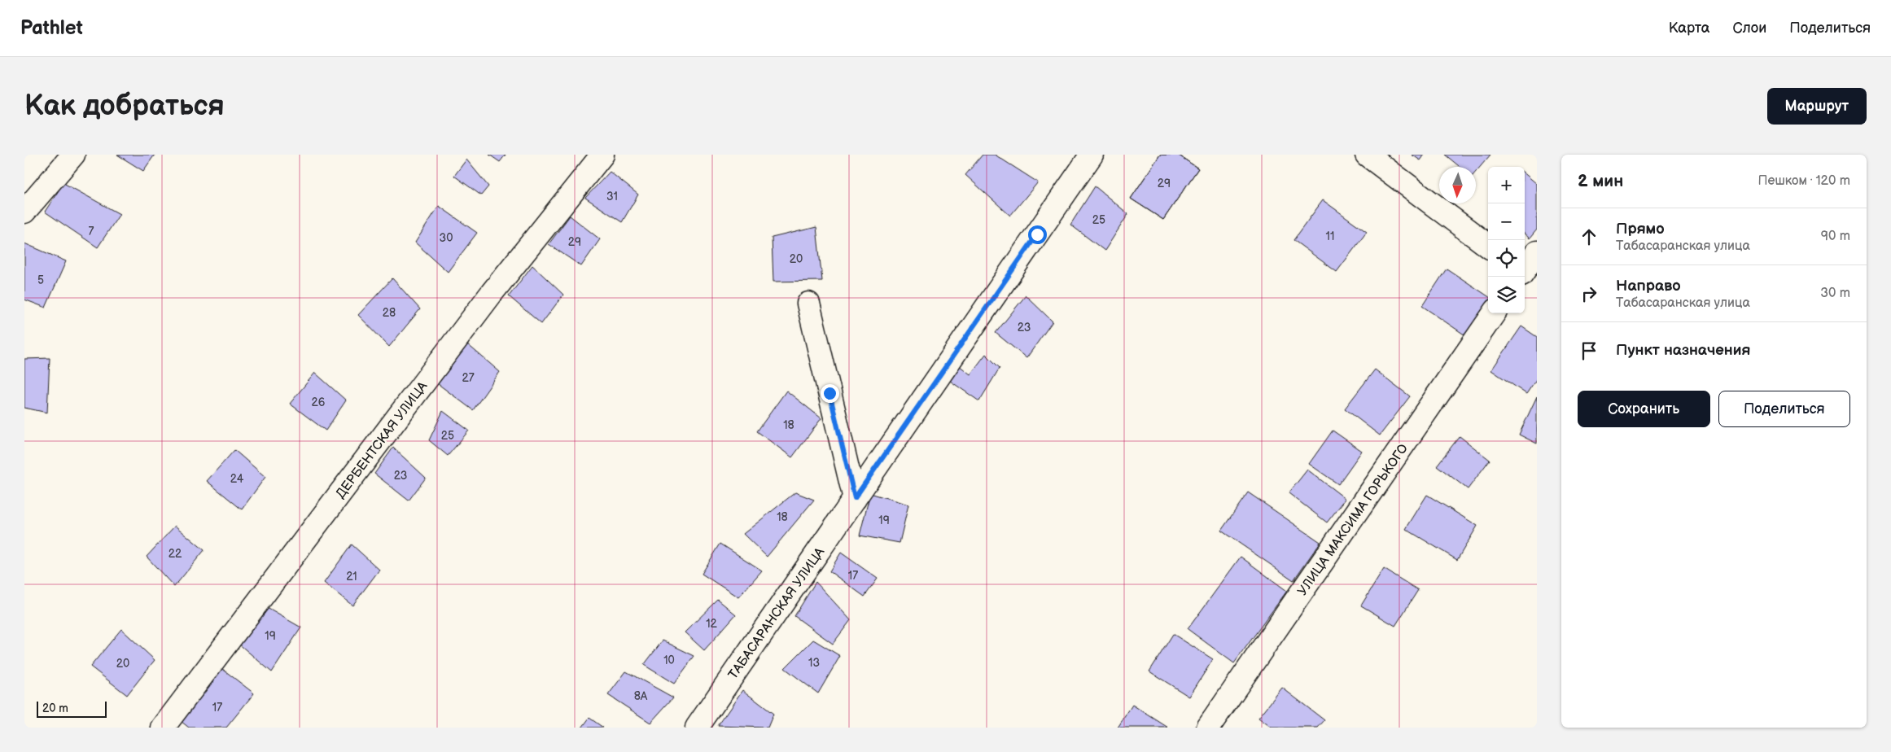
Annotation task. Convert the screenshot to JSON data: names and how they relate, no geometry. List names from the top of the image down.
{
  "streets": {
    "street": ["ДЕРБЕНТСКАЯ УЛИЦА", "УЛИЦА МАКСИМА ГОРЬКОГО", "ТАБАСАРАНСКАЯ УЛИЦА"]
  },
  "house_numbers": [
    "29",
    "31",
    "25",
    "7",
    "11",
    "30",
    "29",
    "20",
    "5",
    "28",
    "23",
    "27",
    "26",
    "18",
    "25",
    "23",
    "24",
    "18",
    "19",
    "22",
    "17",
    "21",
    "12",
    "19",
    "10",
    "13",
    "20",
    "8А",
    "17"
  ],
  "scale_bar": "20 m",
  "north": "bottom",
  "page": {
    "header": "Pathlet",
    "nav": ["Карта", "Слои", "Поделиться"],
    "buttons": [
      "Маршрут",
      ["Сохранить", "Поделиться"]
    ],
    "title": "Как добраться",
    "heading": ["2 мин", "Пешком · 120 m"],
    "map_buttons": ["+", "−"],
    "list": [
      ["Прямо", "Табасаранская улица", "90 m"],
      ["Направо", "Табасаранская улица", "30 m"],
      "Пункт назначения"
    ],
    "scale": "20 m"
  }
}
